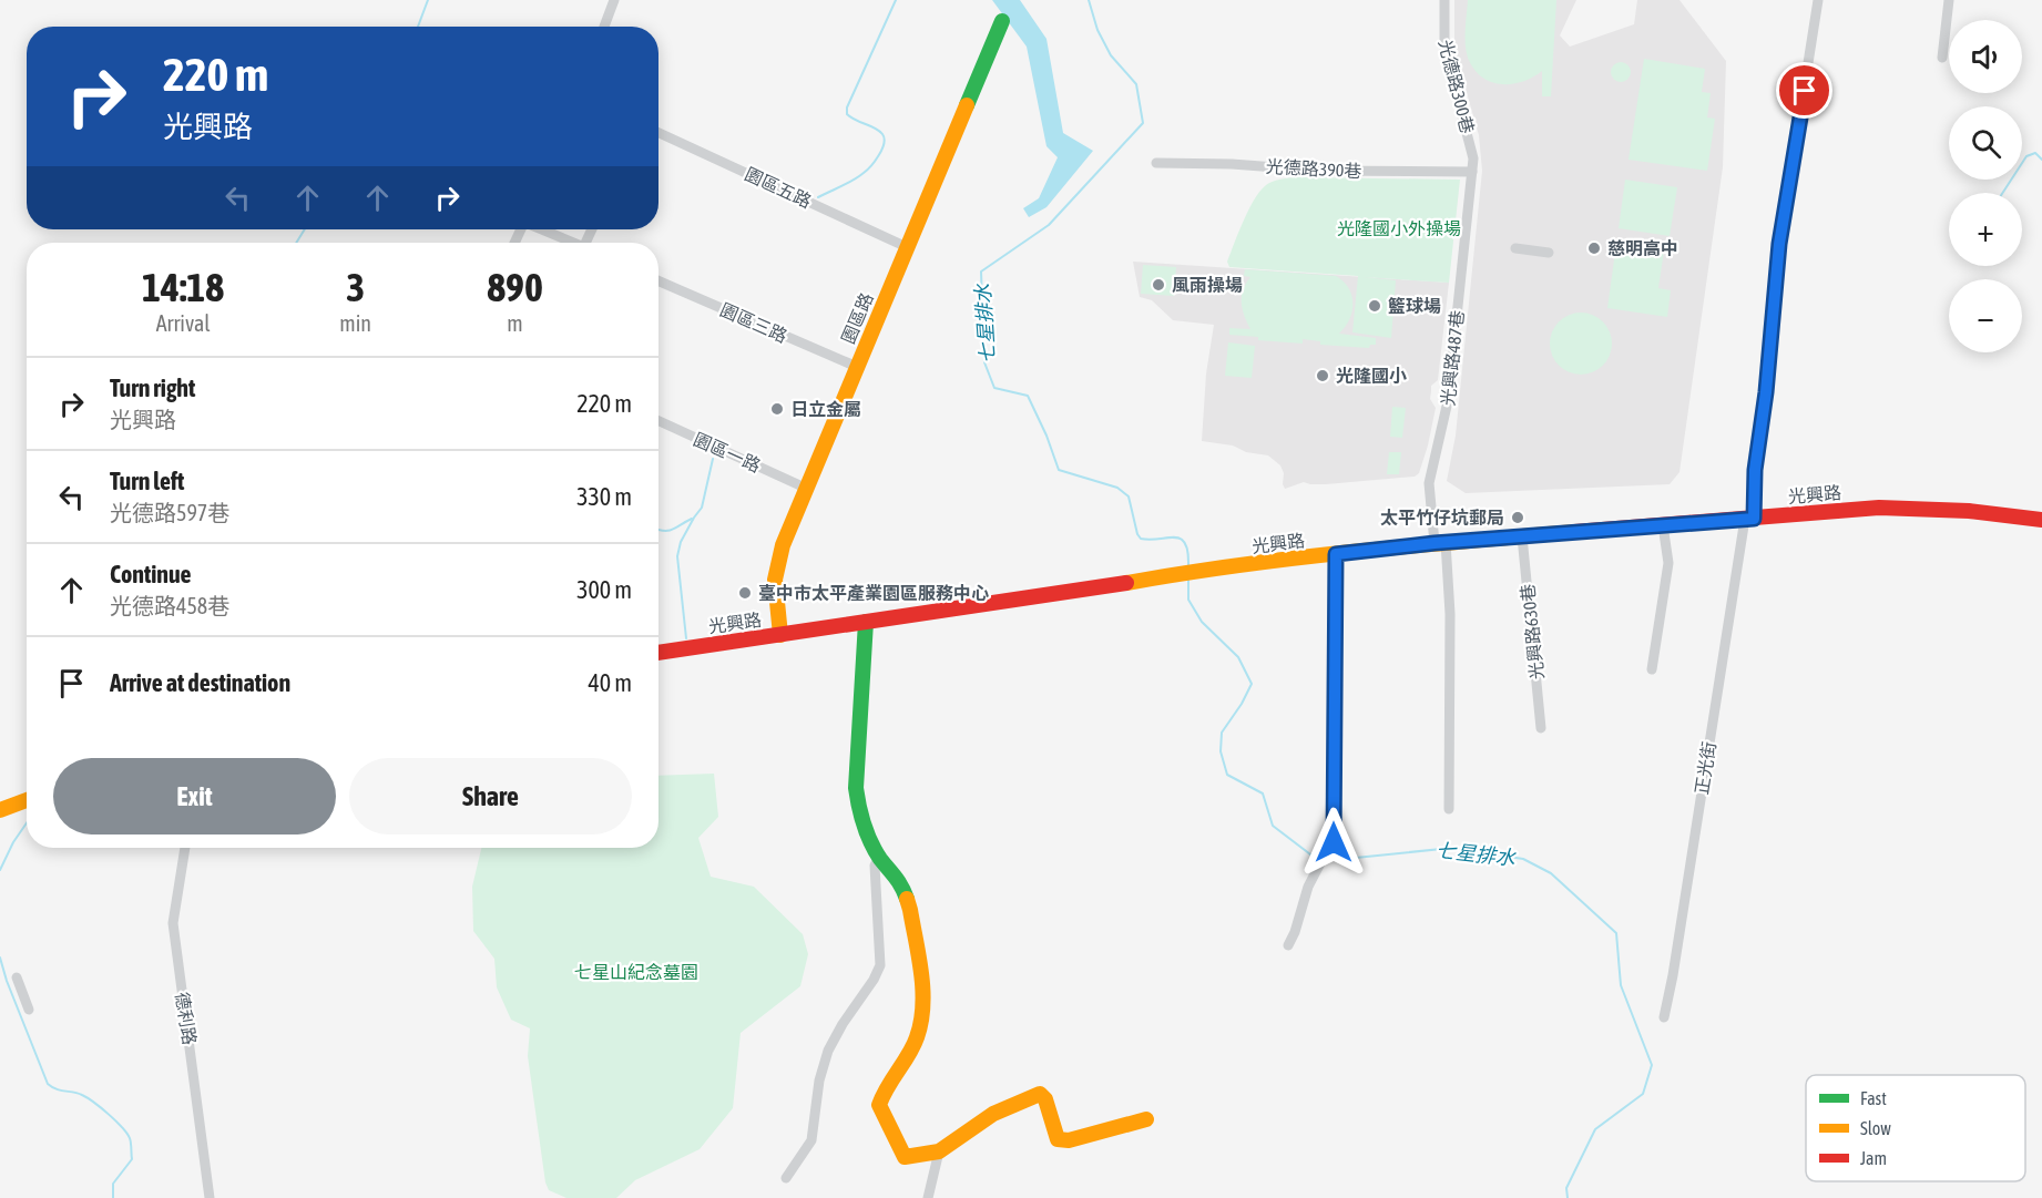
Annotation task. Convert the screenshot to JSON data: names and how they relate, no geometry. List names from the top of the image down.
{
  "streets": {
    "street": [
      "光德路300巷",
      "光德路390巷",
      "園區五路",
      "園區路",
      "園區三路",
      "光興路487巷",
      "園區一路",
      "光興路",
      "光興路630巷",
      "正光街",
      "德利路"
    ]
  },
  "crossings": [
    ["光德路300巷", "光德路390巷"],
    ["光德路300巷", "光興路487巷"],
    ["光德路390巷", "光興路487巷"],
    ["園區五路", "園區路"],
    ["園區路", "園區三路"],
    ["園區路", "園區一路"],
    ["園區路", "光興路"],
    ["光興路487巷", "光興路"],
    ["光興路", "光興路630巷"],
    ["光興路", "正光街"]
  ],
  "water": ["七星排水"],
  "parks": ["光隆國小外操場", "七星山紀念墓園"],
  "places": [
    "慈明高中",
    "風雨操場",
    "籃球場",
    "光隆國小",
    "日立金屬",
    "太平竹仔坑郵局",
    "臺中市太平產業園區服務中心"
  ],
  "legend": ["Fast", "Slow", "Jam"],
  "page": {
    "map_buttons": ["+", "−"],
    "turn": ["220 m", "光興路"],
    "eta": [
      "14:18",
      "Arrival",
      "3",
      "min",
      "890",
      "m"
    ],
    "list": [
      {
        "name": "Turn right",
        "note": "光興路",
        "value": "220 m"
      },
      {
        "name": "Turn left",
        "note": "光德路597巷",
        "value": "330 m"
      },
      {
        "name": "Continue",
        "note": "光德路458巷",
        "value": "300 m"
      },
      {
        "name": "Arrive at destination",
        "value": "40 m"
      }
    ],
    "buttons": ["Exit", "Share"]
  }
}
